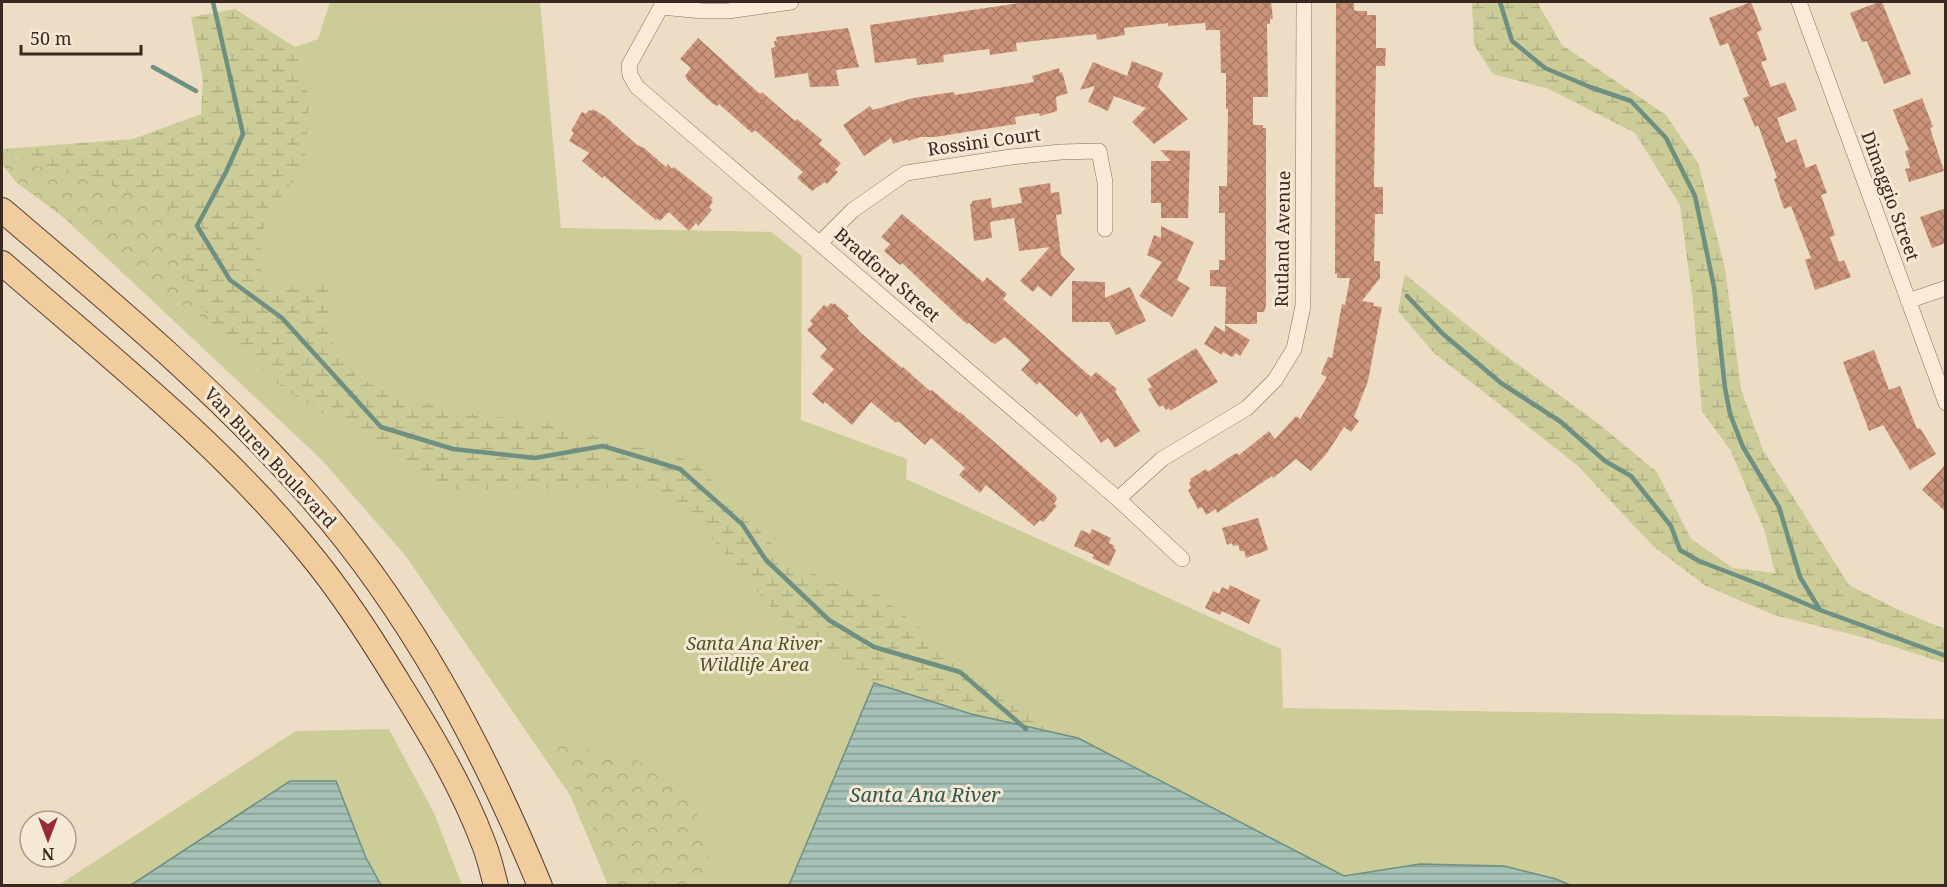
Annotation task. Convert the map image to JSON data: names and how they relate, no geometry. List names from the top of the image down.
{
  "streets": {
    "main road": ["Van Buren Boulevard"],
    "street": [
      "Rossini Court",
      "Dimaggio Street",
      "Rutland Avenue",
      "Bradford Street"
    ]
  },
  "crossings": [
    ["Rossini Court", "Bradford Street"],
    ["Rutland Avenue", "Bradford Street"]
  ],
  "water": ["Santa Ana River"],
  "parks": ["Santa Ana River Wildlife Area"],
  "scale_bar": "50 m",
  "north": "bottom"
}
